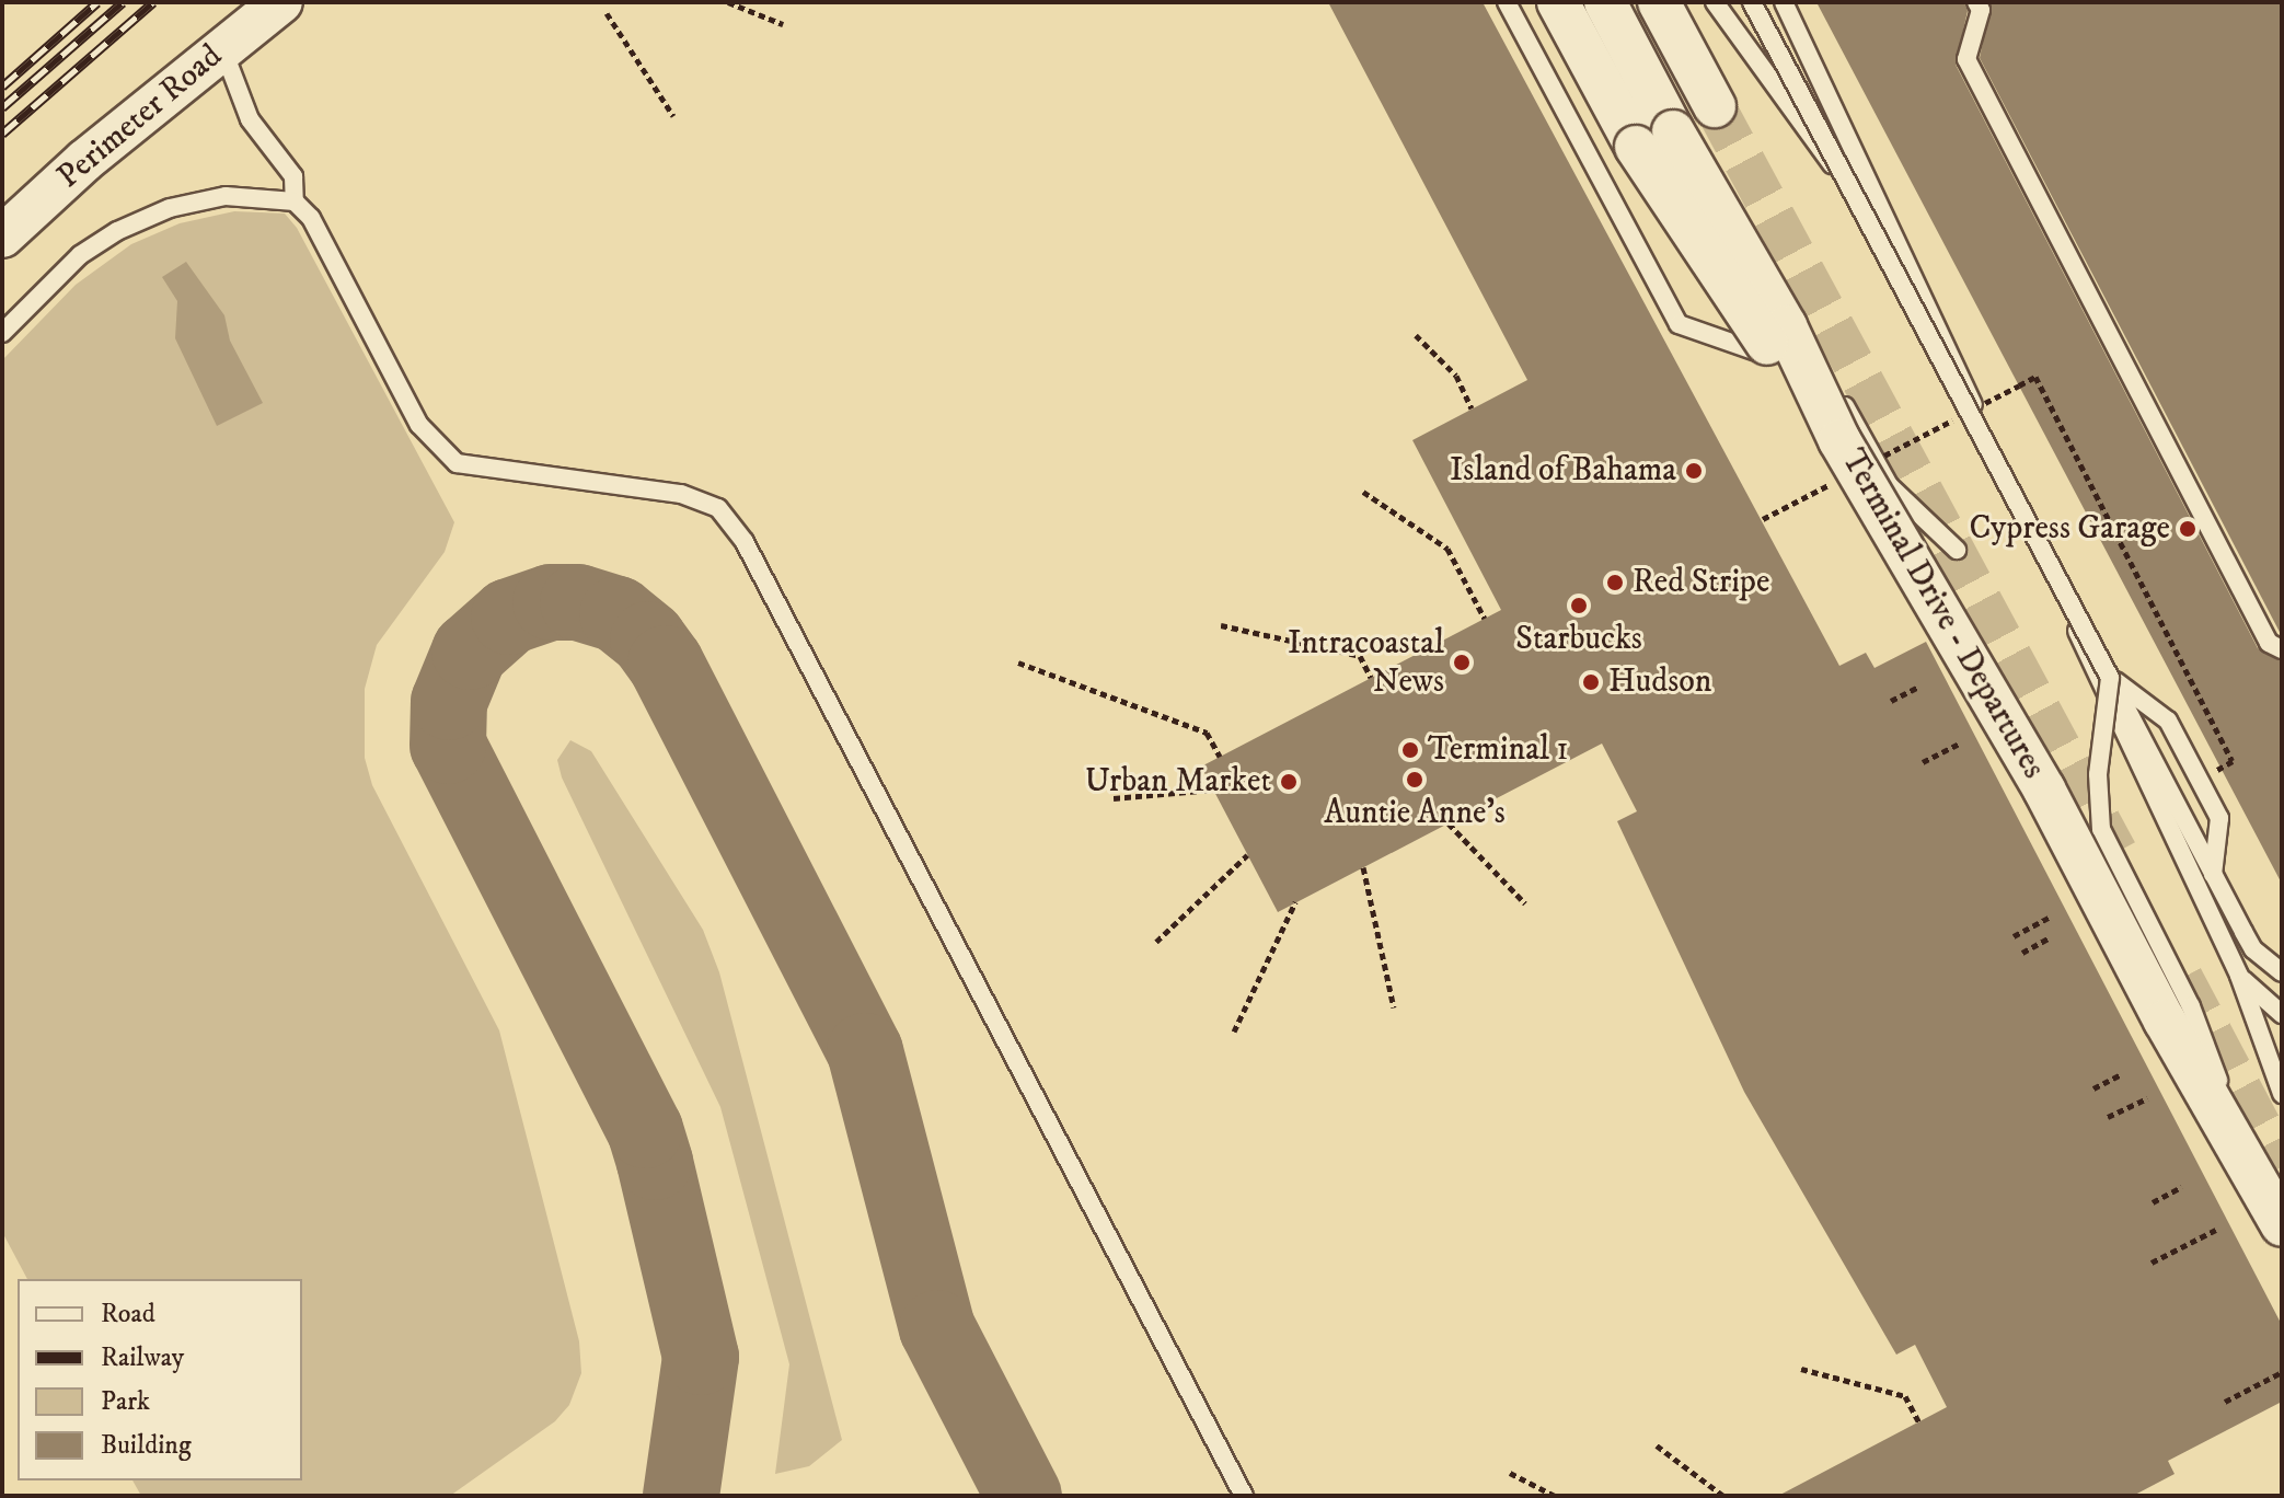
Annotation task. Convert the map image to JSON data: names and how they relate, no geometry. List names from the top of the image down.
{
  "streets": {
    "street": ["Perimeter Road", "Terminal Drive - Departures"]
  },
  "places": [
    "Island of Bahama",
    "Cypress Garage",
    "Red Stripe",
    "Starbucks",
    "Intracoastal News",
    "Hudson",
    "Terminal 1",
    "Auntie Anne's",
    "Urban Market"
  ],
  "legend": [
    "Road",
    "Railway",
    "Park",
    "Building"
  ]
}
